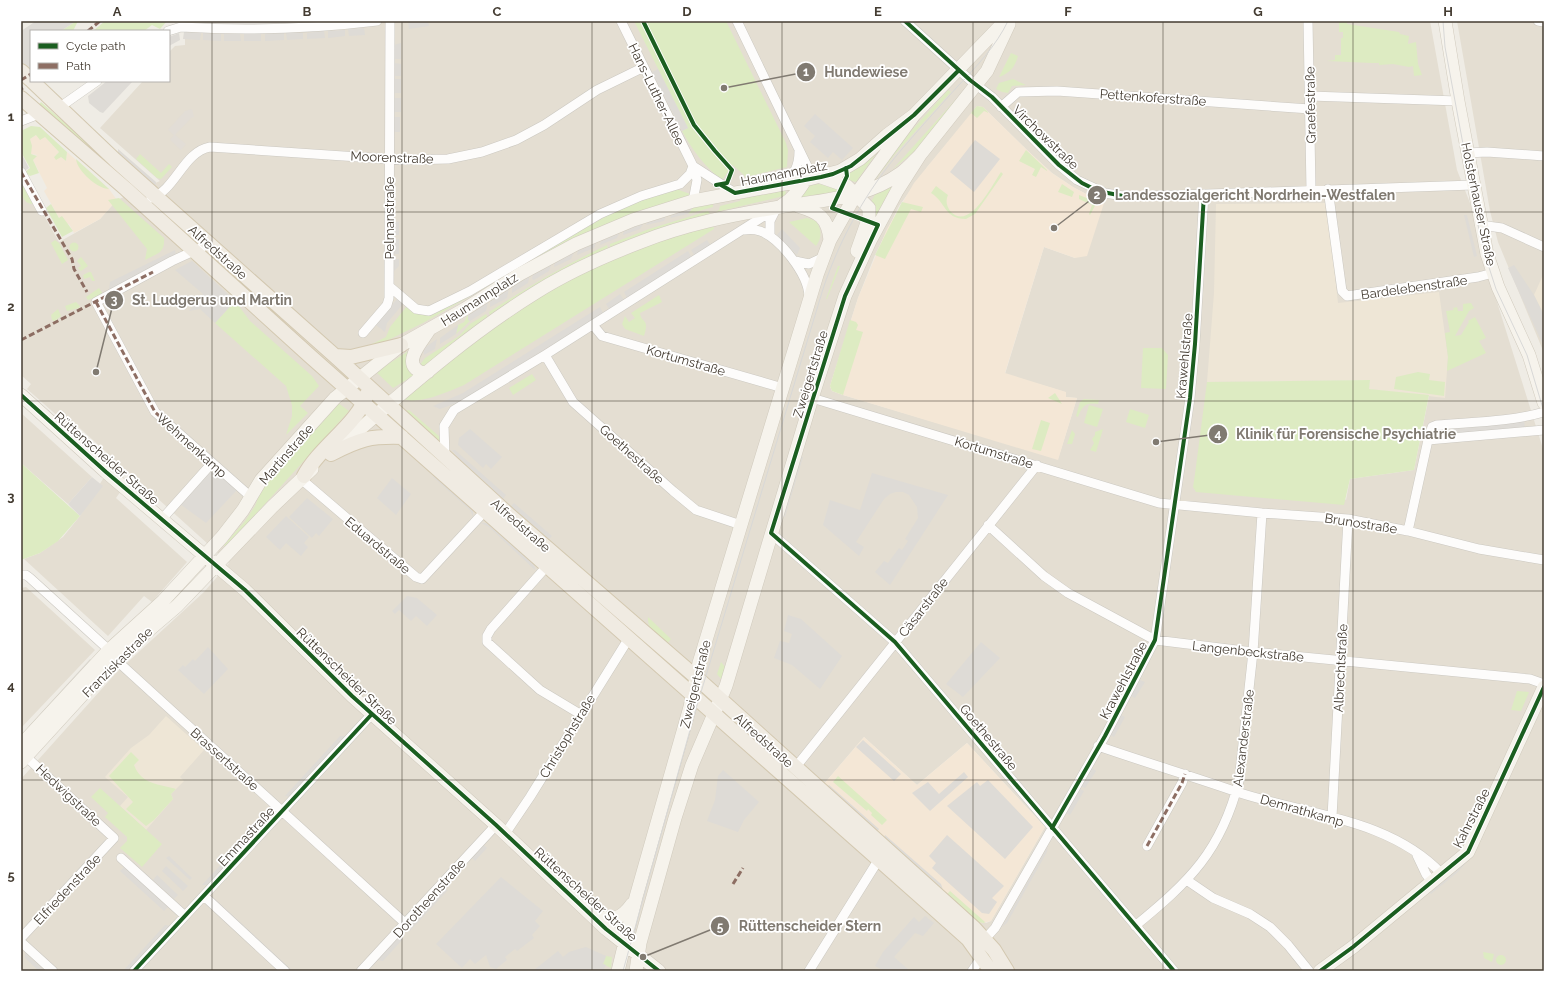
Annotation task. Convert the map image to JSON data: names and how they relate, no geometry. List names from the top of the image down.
{
  "streets": {
    "main road": [
      "Haumannplatz",
      "Holsterhauser Straße",
      "Alfredstraße",
      "Zweigertstraße",
      "Martinstraße",
      "Rüttenscheider Straße",
      "Franziskastraße",
      "Kahrstraße"
    ],
    "street": [
      "Hans-Luther-Allee",
      "Pettenkoferstraße",
      "Graefestraße",
      "Virchowstraße",
      "Moorenstraße",
      "Pelmanstraße",
      "Bardelebenstraße",
      "Krawehlstraße",
      "Kortumstraße",
      "Wehmenkamp",
      "Goethestraße",
      "Brunostraße",
      "Eduardstraße",
      "Cäsarstraße",
      "Langenbeckstraße",
      "Albrechtstraße",
      "Christophstraße",
      "Alexanderstraße",
      "Brassertstraße",
      "Hedwigstraße",
      "Demrathkamp",
      "Emmastraße",
      "Elfriedenstraße",
      "Dorotheenstraße"
    ]
  },
  "crossings": [
    ["Hans-Luther-Allee", "Moorenstraße"],
    ["Hans-Luther-Allee", "Haumannplatz"],
    ["Pettenkoferstraße", "Graefestraße"],
    ["Pettenkoferstraße", "Virchowstraße"],
    ["Graefestraße", "Virchowstraße"],
    ["Virchowstraße", "Holsterhauser Straße"],
    ["Virchowstraße", "Bardelebenstraße"],
    ["Virchowstraße", "Krawehlstraße"],
    ["Virchowstraße", "Zweigertstraße"],
    ["Moorenstraße", "Pelmanstraße"],
    ["Moorenstraße", "Alfredstraße"],
    ["Haumannplatz", "Pelmanstraße"],
    ["Haumannplatz", "Alfredstraße"],
    ["Haumannplatz", "Kortumstraße"],
    ["Haumannplatz", "Zweigertstraße"],
    ["Haumannplatz", "Martinstraße"],
    ["Haumannplatz", "Goethestraße"],
    ["Holsterhauser Straße", "Bardelebenstraße"],
    ["Alfredstraße", "Krawehlstraße"],
    ["Alfredstraße", "Zweigertstraße"],
    ["Alfredstraße", "Wehmenkamp"],
    ["Alfredstraße", "Martinstraße"],
    ["Alfredstraße", "Eduardstraße"],
    ["Alfredstraße", "Cäsarstraße"],
    ["Alfredstraße", "Christophstraße"],
    ["Krawehlstraße", "Kortumstraße"],
    ["Krawehlstraße", "Goethestraße"],
    ["Krawehlstraße", "Brunostraße"],
    ["Krawehlstraße", "Langenbeckstraße"],
    ["Krawehlstraße", "Demrathkamp"],
    ["Kortumstraße", "Zweigertstraße"],
    ["Kortumstraße", "Brunostraße"],
    ["Kortumstraße", "Cäsarstraße"],
    ["Zweigertstraße", "Goethestraße"],
    ["Zweigertstraße", "Rüttenscheider Straße"],
    ["Wehmenkamp", "Martinstraße"],
    ["Martinstraße", "Rüttenscheider Straße"],
    ["Martinstraße", "Eduardstraße"],
    ["Martinstraße", "Franziskastraße"],
    ["Goethestraße", "Cäsarstraße"],
    ["Goethestraße", "Alexanderstraße"],
    ["Rüttenscheider Straße", "Franziskastraße"],
    ["Rüttenscheider Straße", "Christophstraße"],
    ["Rüttenscheider Straße", "Emmastraße"],
    ["Rüttenscheider Straße", "Dorotheenstraße"],
    ["Brunostraße", "Albrechtstraße"],
    ["Brunostraße", "Alexanderstraße"],
    ["Cäsarstraße", "Langenbeckstraße"],
    ["Langenbeckstraße", "Albrechtstraße"],
    ["Langenbeckstraße", "Alexanderstraße"],
    ["Langenbeckstraße", "Kahrstraße"],
    ["Franziskastraße", "Brassertstraße"],
    ["Franziskastraße", "Hedwigstraße"],
    ["Albrechtstraße", "Demrathkamp"],
    ["Christophstraße", "Dorotheenstraße"],
    ["Alexanderstraße", "Demrathkamp"],
    ["Brassertstraße", "Emmastraße"],
    ["Brassertstraße", "Dorotheenstraße"],
    ["Hedwigstraße", "Elfriedenstraße"],
    ["Demrathkamp", "Kahrstraße"]
  ],
  "places": [
    "Hundewiese",
    "Landessozialgericht Nordrhein-Westfalen",
    "St. Ludgerus und Martin",
    "Klinik für Forensische Psychiatrie",
    "Rüttenscheider Stern"
  ],
  "legend": ["Cycle path", "Path"],
  "grid": {
    "columns": [
      "A",
      "B",
      "C",
      "D",
      "E",
      "F",
      "G",
      "H"
    ],
    "rows": [
      "1",
      "2",
      "3",
      "4",
      "5"
    ]
  }
}
